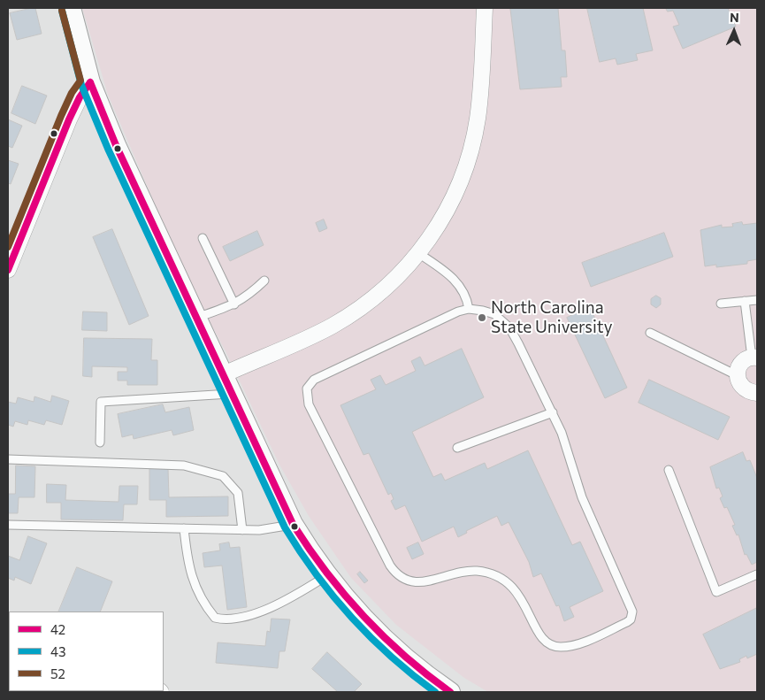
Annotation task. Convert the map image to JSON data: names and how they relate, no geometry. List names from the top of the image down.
{
  "places": ["North Carolina State University"],
  "lines": ["transit line 43", "transit line 52", "transit line 42"],
  "legend": ["42", "43", "52"],
  "north": "top"
}
